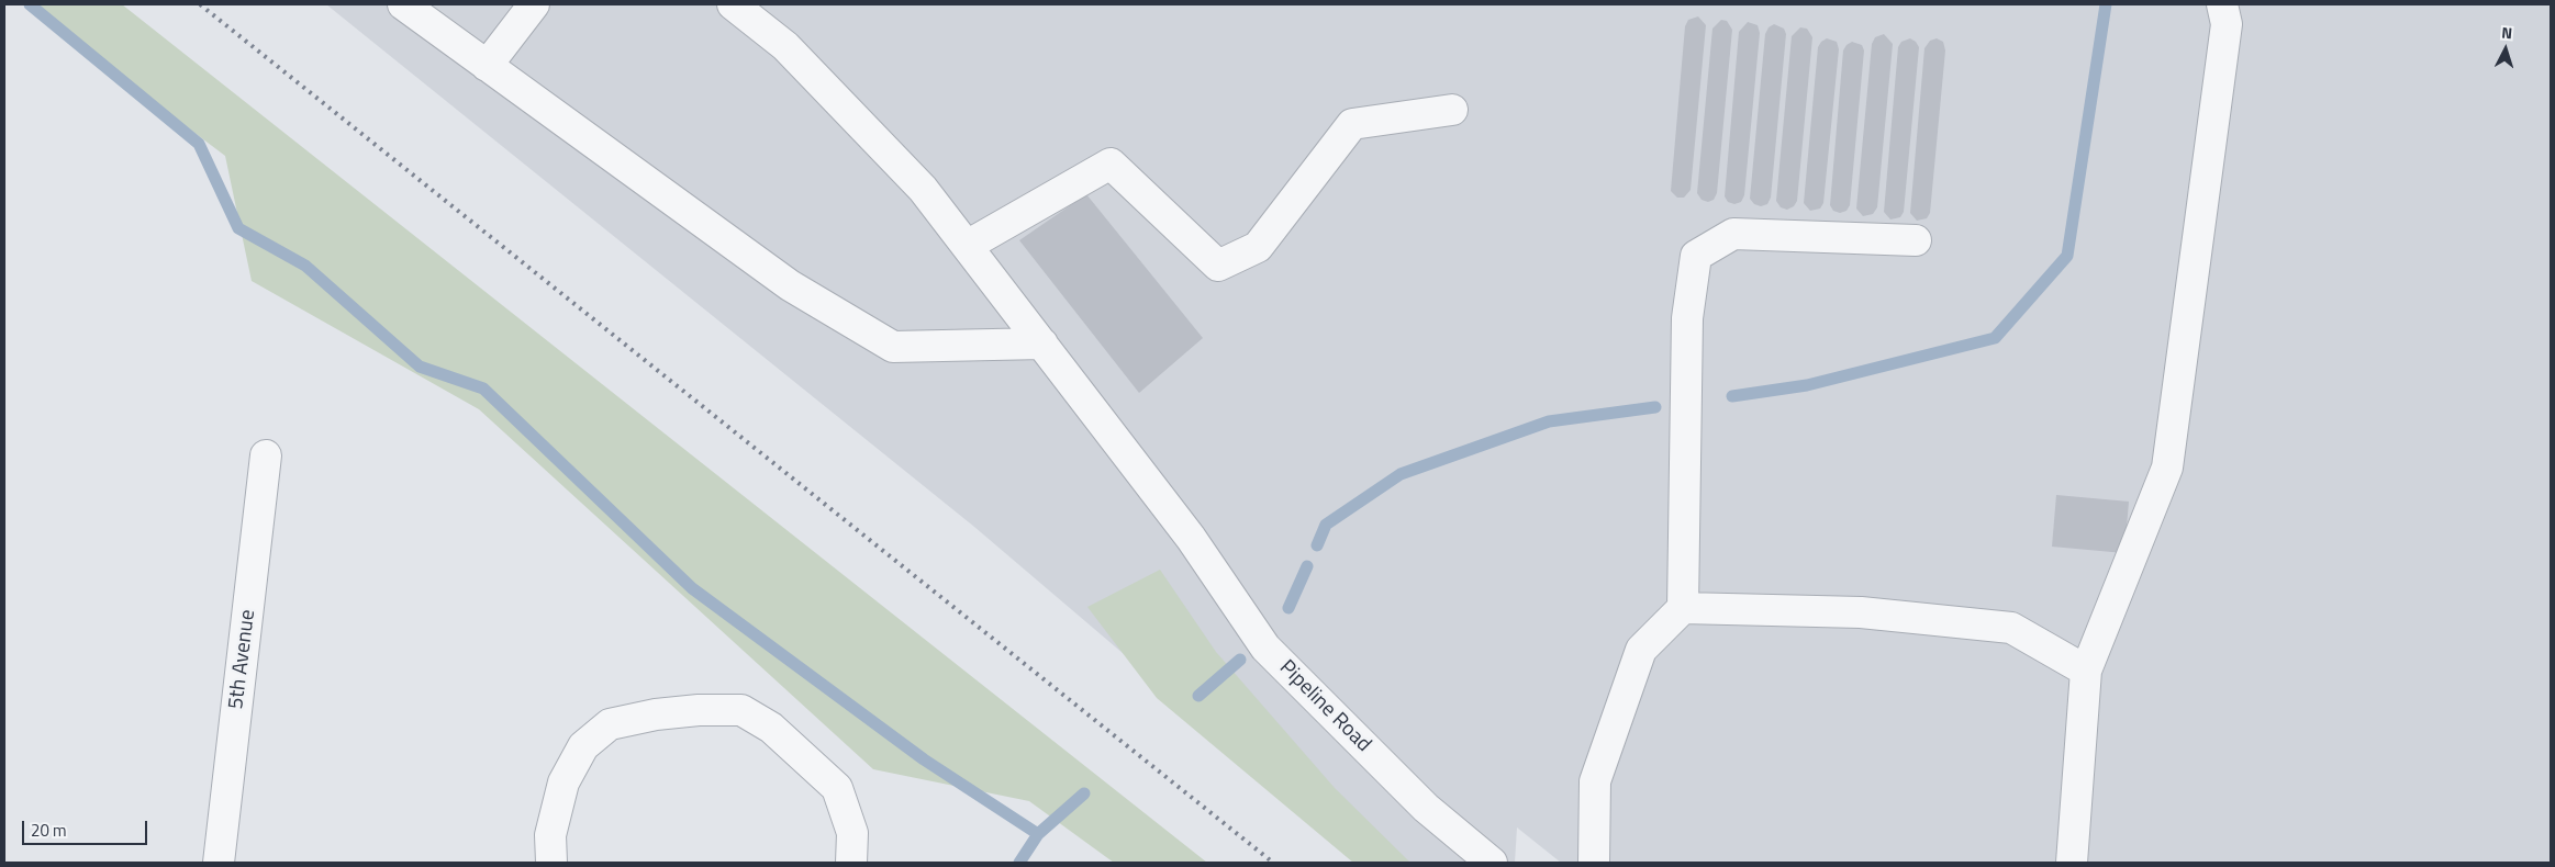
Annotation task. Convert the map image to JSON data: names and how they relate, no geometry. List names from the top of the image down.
{
  "streets": {
    "street": ["5th Avenue", "Pipeline Road"]
  },
  "scale_bar": "20 m",
  "north": "top"
}
